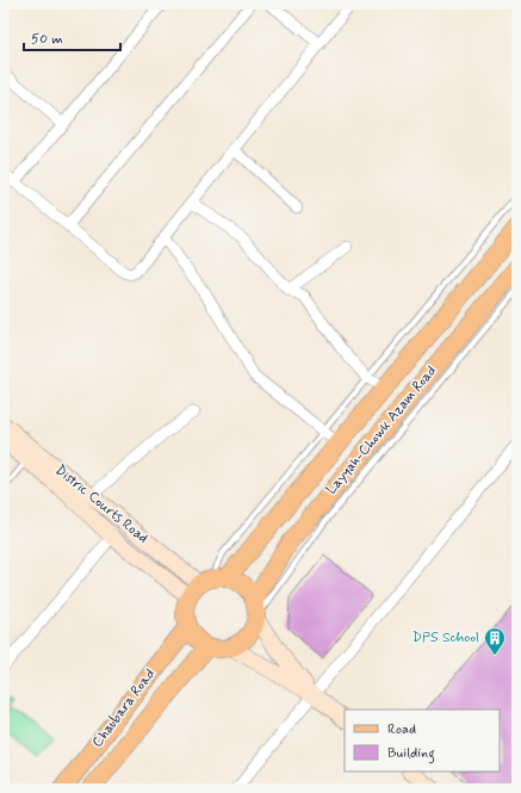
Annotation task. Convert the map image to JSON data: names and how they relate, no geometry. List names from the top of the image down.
{
  "streets": {
    "main road": ["Layyah-Chowk Azam Road", "Chaubara Road"],
    "street": ["Distric Courts Road"]
  },
  "crossings": [
    ["Layyah-Chowk Azam Road", "Distric Courts Road"],
    ["Layyah-Chowk Azam Road", "Chaubara Road"],
    ["Distric Courts Road", "Chaubara Road"]
  ],
  "places": {
    "building": ["DPS School"]
  },
  "legend": ["Road", "Building"],
  "scale_bar": "50 m"
}
